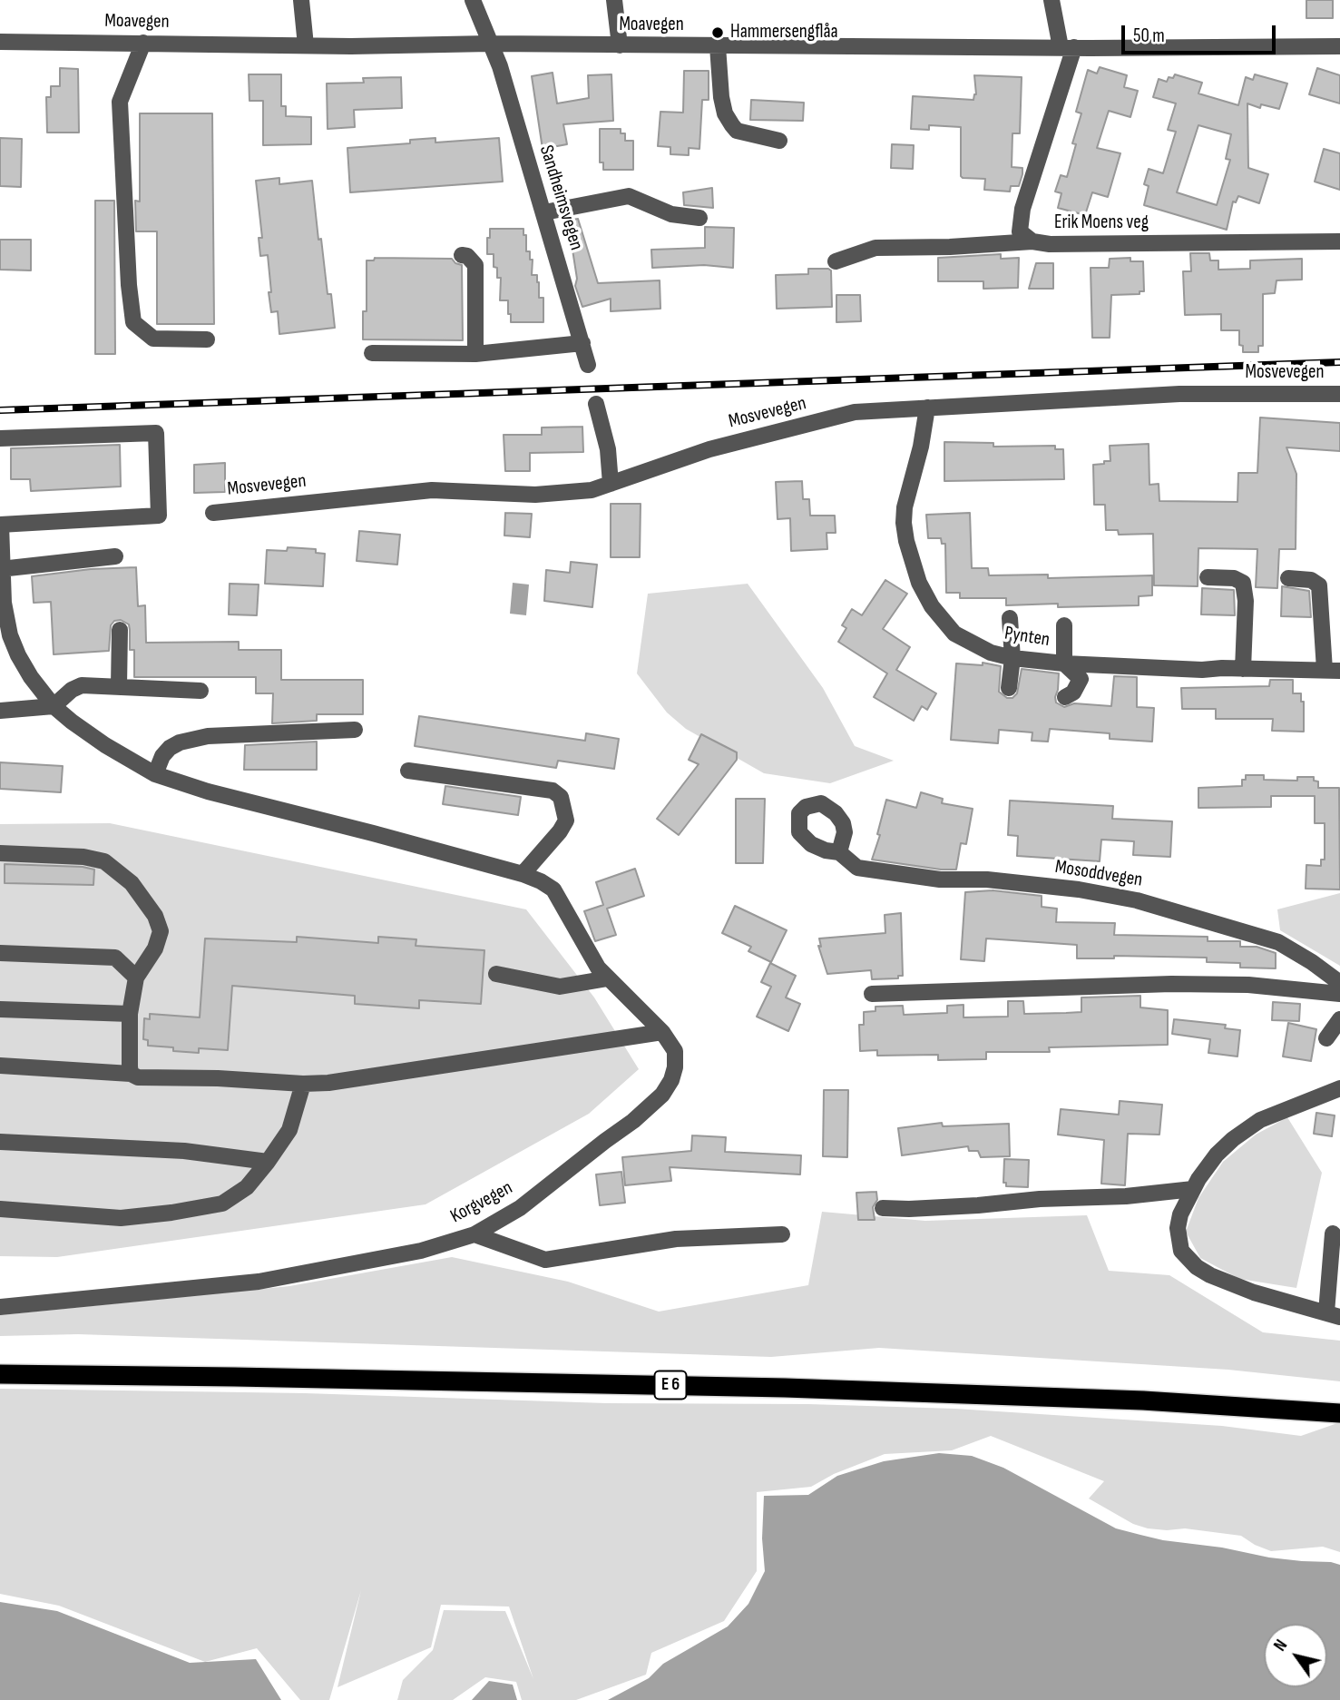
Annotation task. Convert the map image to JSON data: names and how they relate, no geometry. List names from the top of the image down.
{
  "streets": {
    "highway": ["E 6"],
    "street": [
      "Moavegen",
      "Sandheimsvegen",
      "Erik Moens veg",
      "Mosvevegen",
      "Pynten",
      "Mosoddvegen",
      "Korgvegen"
    ]
  },
  "crossings": [
    ["Moavegen", "Sandheimsvegen"],
    ["Moavegen", "Erik Moens veg"],
    ["Mosvevegen", "Pynten"]
  ],
  "places": ["Hammersengflåa"],
  "scale_bar": "50 m",
  "north": "top left"
}
